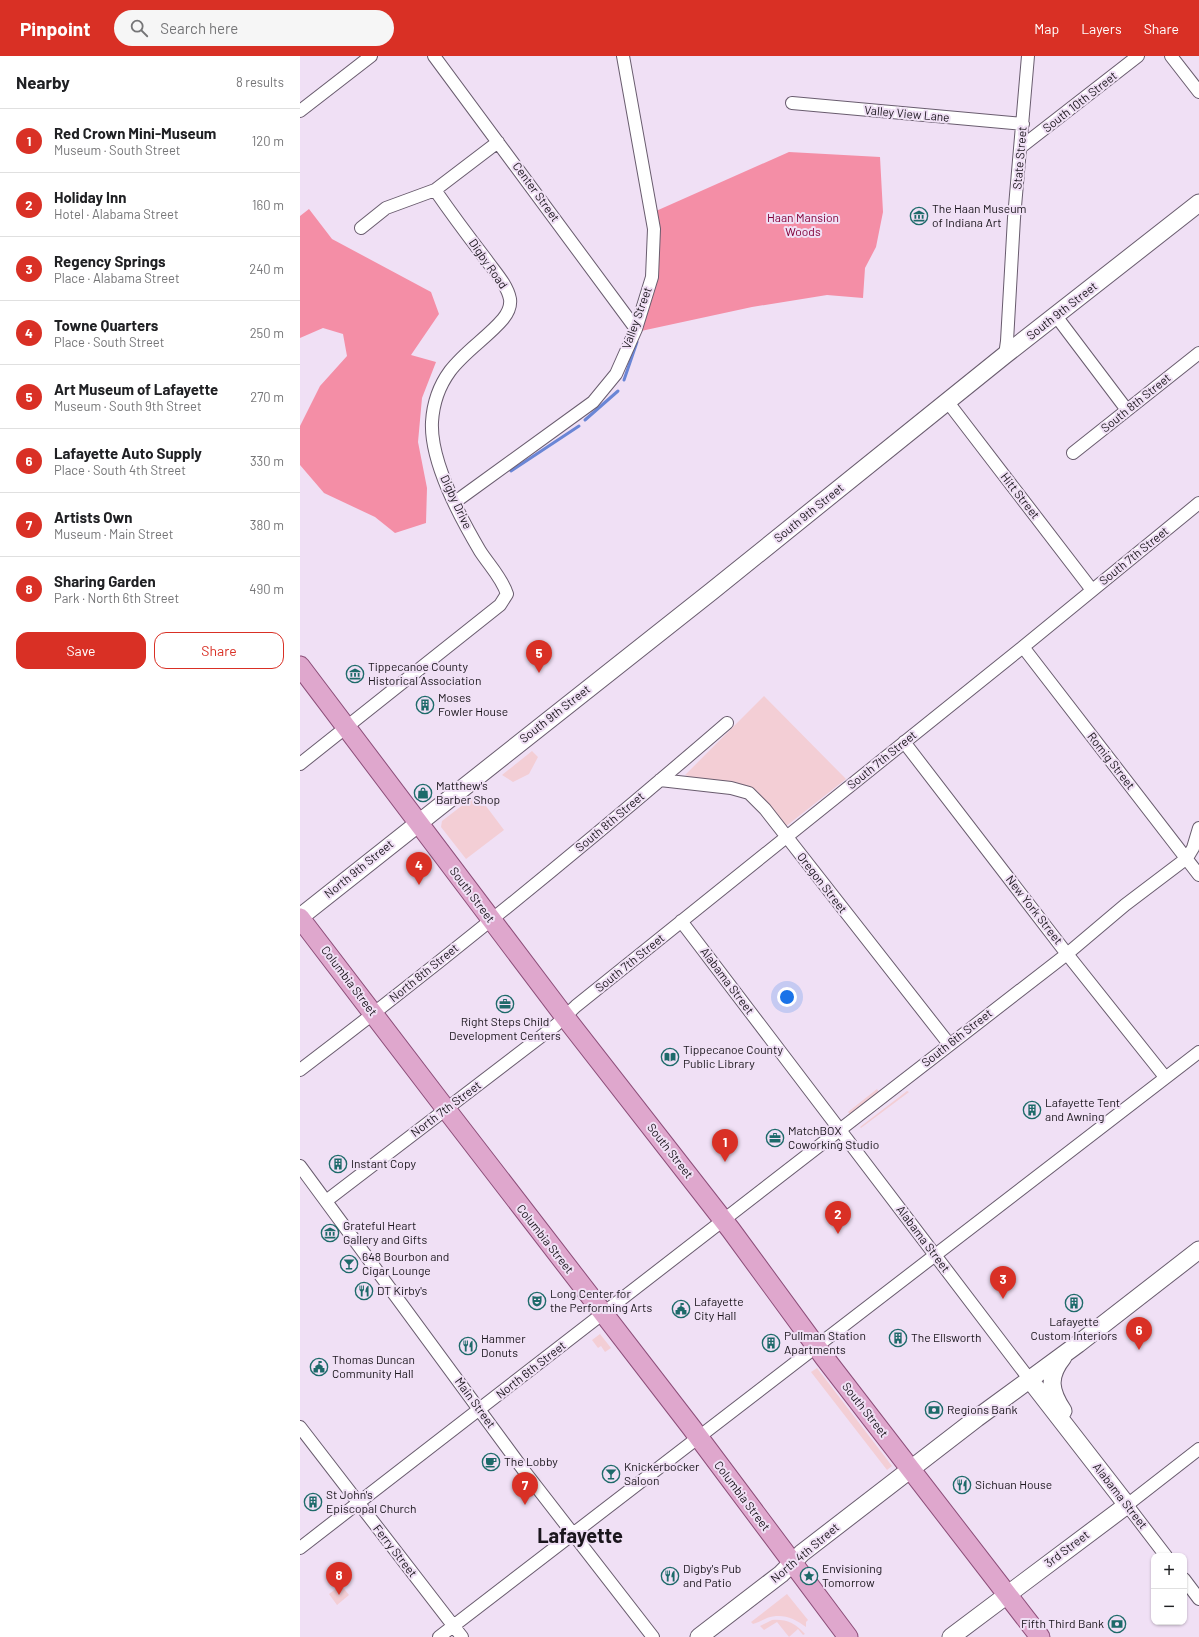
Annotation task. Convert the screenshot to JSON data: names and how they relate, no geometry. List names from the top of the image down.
{
  "streets": {
    "main road": ["South Street", "Columbia Street"],
    "street": [
      "South 10th Street",
      "Valley View Lane",
      "State Street",
      "Center Street",
      "Digby Road",
      "South 9th Street",
      "Valley Street",
      "South 8th Street",
      "Hitt Street",
      "Digby Drive",
      "South 7th Street",
      "Romig Street",
      "North 9th Street",
      "Oregon Street",
      "New York Street",
      "North 8th Street",
      "Alabama Street",
      "South 6th Street",
      "North 7th Street",
      "North 6th Street",
      "Main Street",
      "3rd Street",
      "Ferry Street",
      "North 4th Street"
    ]
  },
  "crossings": [
    ["South 10th Street", "State Street"],
    ["Valley View Lane", "State Street"],
    ["State Street", "South 9th Street"],
    ["Center Street", "Valley Street"],
    ["Digby Road", "Digby Drive"],
    ["South 9th Street", "Hitt Street"],
    ["South 9th Street", "North 9th Street"],
    ["South 9th Street", "South Street"],
    ["Valley Street", "Digby Drive"],
    ["South 8th Street", "Oregon Street"],
    ["South 8th Street", "South Street"],
    ["South 8th Street", "North 8th Street"],
    ["Hitt Street", "South 7th Street"],
    ["Digby Drive", "South Street"],
    ["South 7th Street", "Romig Street"],
    ["South 7th Street", "Oregon Street"],
    ["South 7th Street", "South Street"],
    ["South 7th Street", "New York Street"],
    ["South 7th Street", "Alabama Street"],
    ["South 7th Street", "North 7th Street"],
    ["Romig Street", "South 6th Street"],
    ["North 9th Street", "South Street"],
    ["North 9th Street", "Columbia Street"],
    ["Oregon Street", "South 6th Street"],
    ["South Street", "North 8th Street"],
    ["South Street", "South 6th Street"],
    ["South Street", "North 7th Street"],
    ["South Street", "North 6th Street"],
    ["South Street", "3rd Street"],
    ["South Street", "North 4th Street"],
    ["New York Street", "South 6th Street"],
    ["North 8th Street", "Columbia Street"],
    ["Columbia Street", "North 7th Street"],
    ["Columbia Street", "North 6th Street"],
    ["Columbia Street", "North 4th Street"],
    ["Alabama Street", "South 6th Street"],
    ["Alabama Street", "3rd Street"],
    ["Alabama Street", "North 4th Street"],
    ["South 6th Street", "North 6th Street"],
    ["North 7th Street", "Main Street"],
    ["North 6th Street", "Main Street"],
    ["North 6th Street", "Ferry Street"]
  ],
  "districts": ["Lafayette"],
  "parks": ["Haan Mansion Woods"],
  "places": {
    "museum": ["The Haan Museum of Indiana Art", "Tippecanoe County Historical Association", "Grateful Heart Gallery and Gifts"],
    "building": [
      "Moses Fowler House",
      "Lafayette Tent and Awning",
      "Instant Copy",
      "Lafayette Custom Interiors",
      "The Ellsworth",
      "Pullman Station Apartments",
      "St John's Episcopal Church"
    ],
    "shop": ["Matthew's Barber Shop"],
    "office": ["Right Steps Child Development Centers", "MatchBOX Coworking Studio"],
    "library": ["Tippecanoe County Public Library"],
    "bar": ["648 Bourbon and Cigar Lounge", "Knickerbocker Saloon"],
    "restaurant": [
      "DT Kirby's",
      "Hammer Donuts",
      "Sichuan House",
      "Digby's Pub and Patio"
    ],
    "theatre": ["Long Center for the Performing Arts"],
    "public building": ["Lafayette City Hall", "Thomas Duncan Community Hall"],
    "bank": ["Regions Bank", "Fifth Third Bank"],
    "cafe": ["The Lobby"],
    "place": ["Envisioning Tomorrow"]
  },
  "page": {
    "header": "Pinpoint",
    "search": "Search here",
    "nav": ["Map", "Layers", "Share"],
    "heading": ["Nearby", "8 results"],
    "list": [
      {
        "mark": "1",
        "name": "Red Crown Mini-Museum",
        "note": "Museum · South Street",
        "value": "120 m"
      },
      {
        "mark": "2",
        "name": "Holiday Inn",
        "note": "Hotel · Alabama Street",
        "value": "160 m"
      },
      {
        "mark": "3",
        "name": "Regency Springs",
        "note": "Place · Alabama Street",
        "value": "240 m"
      },
      {
        "mark": "4",
        "name": "Towne Quarters",
        "note": "Place · South Street",
        "value": "250 m"
      },
      {
        "mark": "5",
        "name": "Art Museum of Lafayette",
        "note": "Museum · South 9th Street",
        "value": "270 m"
      },
      {
        "mark": "6",
        "name": "Lafayette Auto Supply",
        "note": "Place · South 4th Street",
        "value": "330 m"
      },
      {
        "mark": "7",
        "name": "Artists Own",
        "note": "Museum · Main Street",
        "value": "380 m"
      },
      {
        "mark": "8",
        "name": "Sharing Garden",
        "note": "Park · North 6th Street",
        "value": "490 m"
      }
    ],
    "buttons": ["Save", "Share"],
    "pins": [
      "5",
      "4",
      "1",
      "2",
      "3",
      "6",
      "7",
      "8"
    ],
    "map_buttons": ["+", "−"]
  }
}
